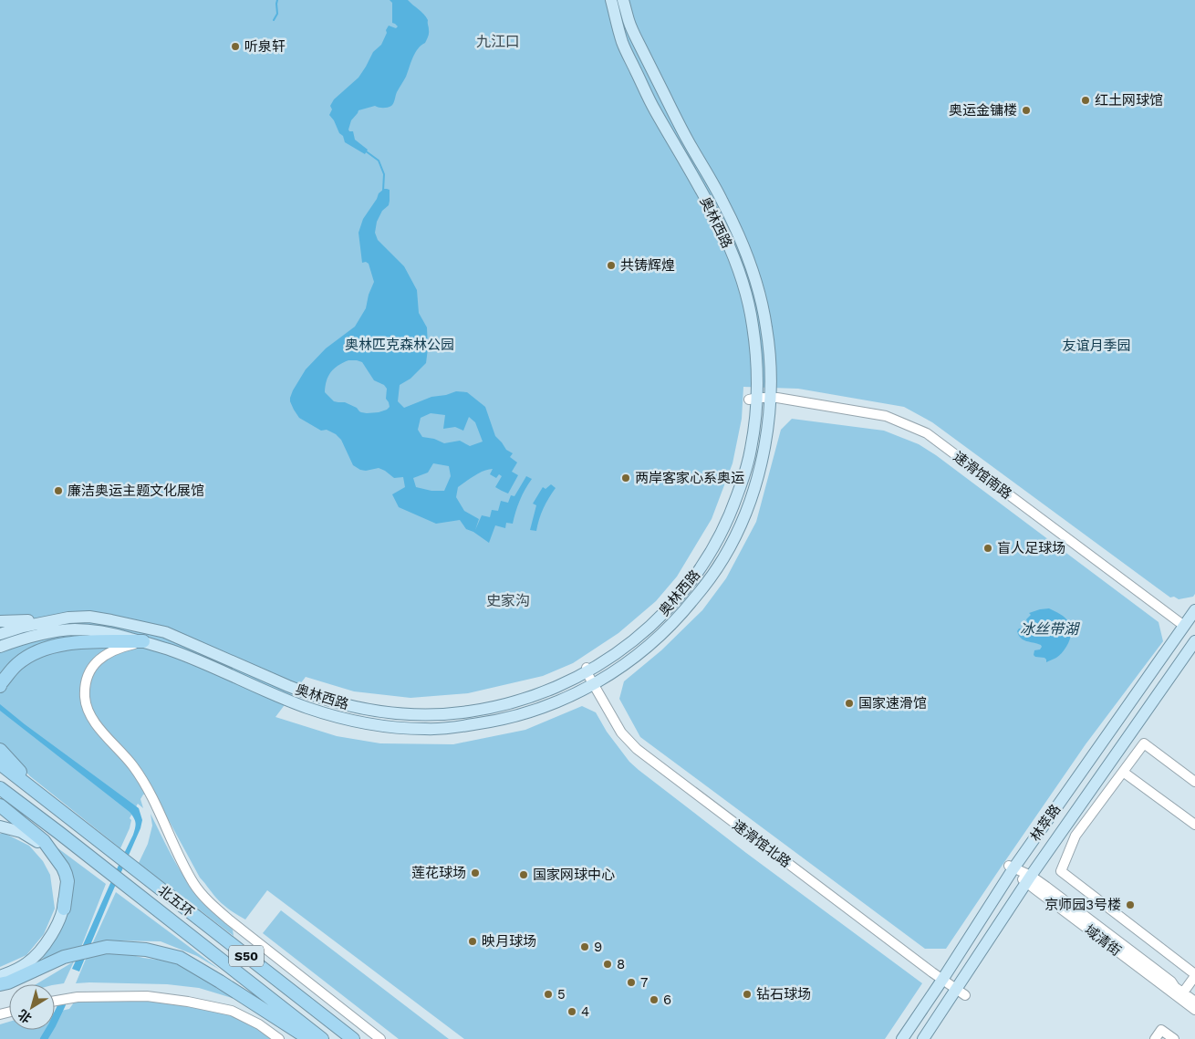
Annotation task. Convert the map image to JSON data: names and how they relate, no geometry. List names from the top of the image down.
{
  "streets": {
    "highway": ["北五环", "S50"],
    "main road": ["奥林西路", "林萃路"],
    "street": ["速滑馆南路", "速滑馆北路", "域清街"]
  },
  "crossings": [
    ["奥林西路", "速滑馆南路"],
    ["奥林西路", "速滑馆北路"],
    ["速滑馆南路", "林萃路"],
    ["林萃路", "速滑馆北路"],
    ["林萃路", "域清街"]
  ],
  "districts": ["九江口", "史家沟"],
  "water": ["冰丝带湖"],
  "parks": ["奥林匹克森林公园", "友谊月季园"],
  "places": [
    "听泉轩",
    "红土网球馆",
    "奥运金镛楼",
    "共铸辉煌",
    "两岸客家心系奥运",
    "廉洁奥运主题文化展馆",
    "盲人足球场",
    "国家速滑馆",
    "莲花球场",
    "国家网球中心",
    "京师园3号楼",
    "映月球场",
    "9",
    "8",
    "7",
    "5",
    "钻石球场",
    "6",
    "4"
  ],
  "north": "bottom left"
}
